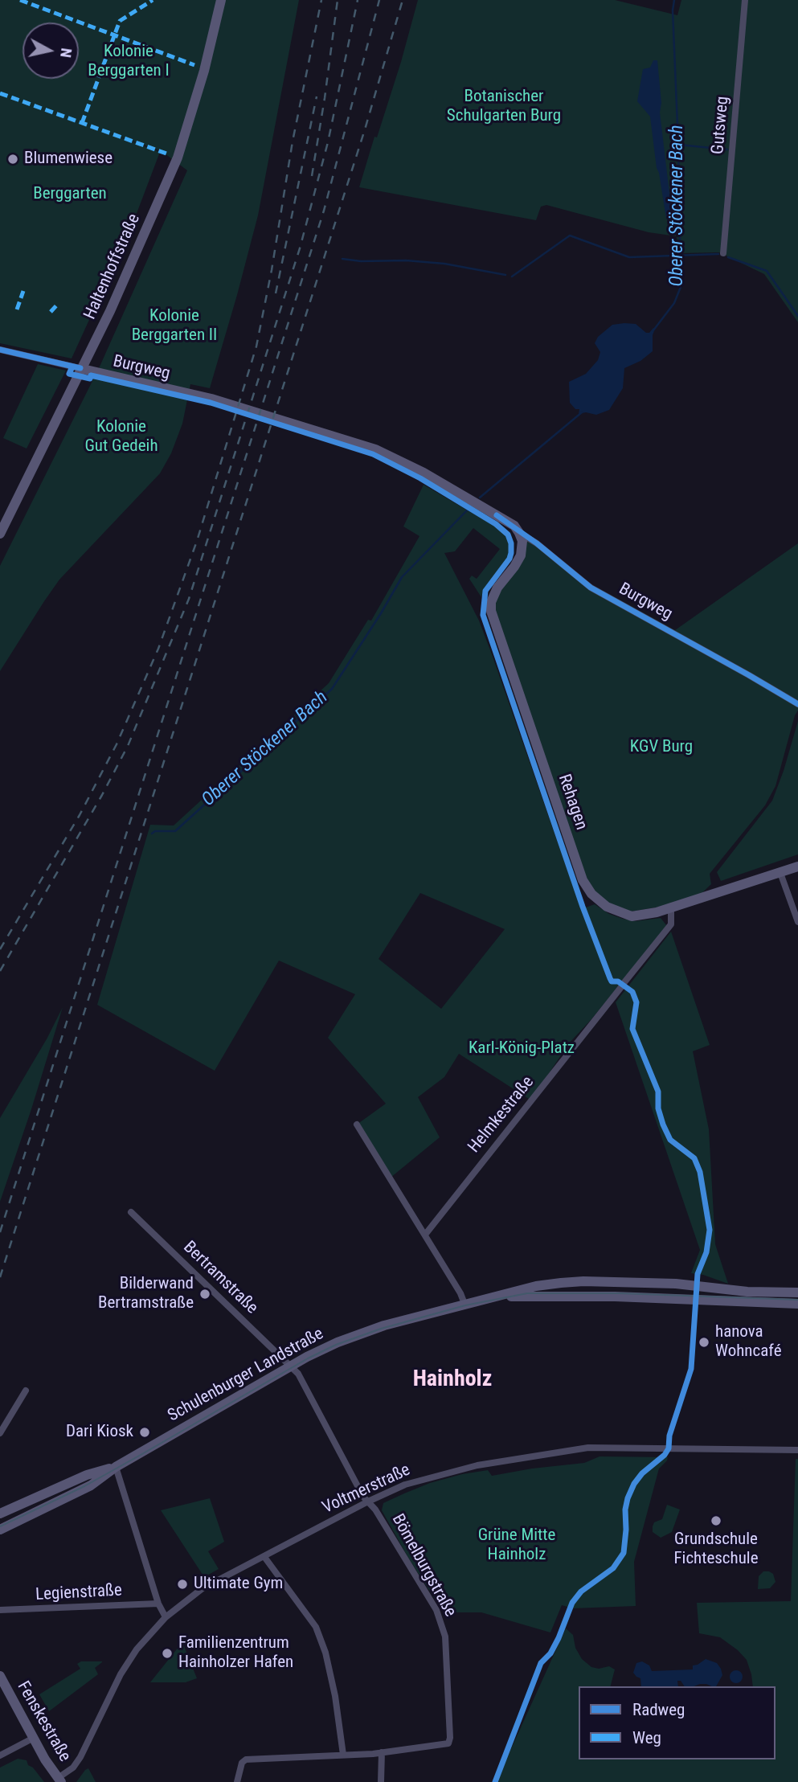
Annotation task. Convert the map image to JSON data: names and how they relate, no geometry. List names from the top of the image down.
{
  "streets": {
    "street": [
      "Gutsweg",
      "Haltenhoffstraße",
      "Burgweg",
      "Rehagen",
      "Helmkestraße",
      "Bertramstraße",
      "Schulenburger Landstraße",
      "Voltmerstraße",
      "Bömelburgstraße",
      "Legienstraße",
      "Fenskestraße"
    ]
  },
  "crossings": [
    ["Haltenhoffstraße", "Burgweg"],
    ["Burgweg", "Rehagen"],
    ["Rehagen", "Helmkestraße"],
    ["Bertramstraße", "Schulenburger Landstraße"],
    ["Bertramstraße", "Bömelburgstraße"],
    ["Schulenburger Landstraße", "Bömelburgstraße"],
    ["Voltmerstraße", "Bömelburgstraße"],
    ["Voltmerstraße", "Fenskestraße"]
  ],
  "districts": ["Hainholz"],
  "water": ["Oberer Stöckener Bach"],
  "parks": [
    "Kolonie Berggarten I",
    "Botanischer Schulgarten Burg",
    "Berggarten",
    "Kolonie Berggarten II",
    "Kolonie Gut Gedeih",
    "KGV Burg",
    "Karl-König-Platz",
    "Grüne Mitte Hainholz"
  ],
  "places": [
    "Blumenwiese",
    "Bilderwand Bertramstraße",
    "hanova Wohncafé",
    "Dari Kiosk",
    "Grundschule Fichteschule",
    "Ultimate Gym",
    "Familienzentrum Hainholzer Hafen"
  ],
  "legend": ["Radweg", "Weg"],
  "north": "right"
}
